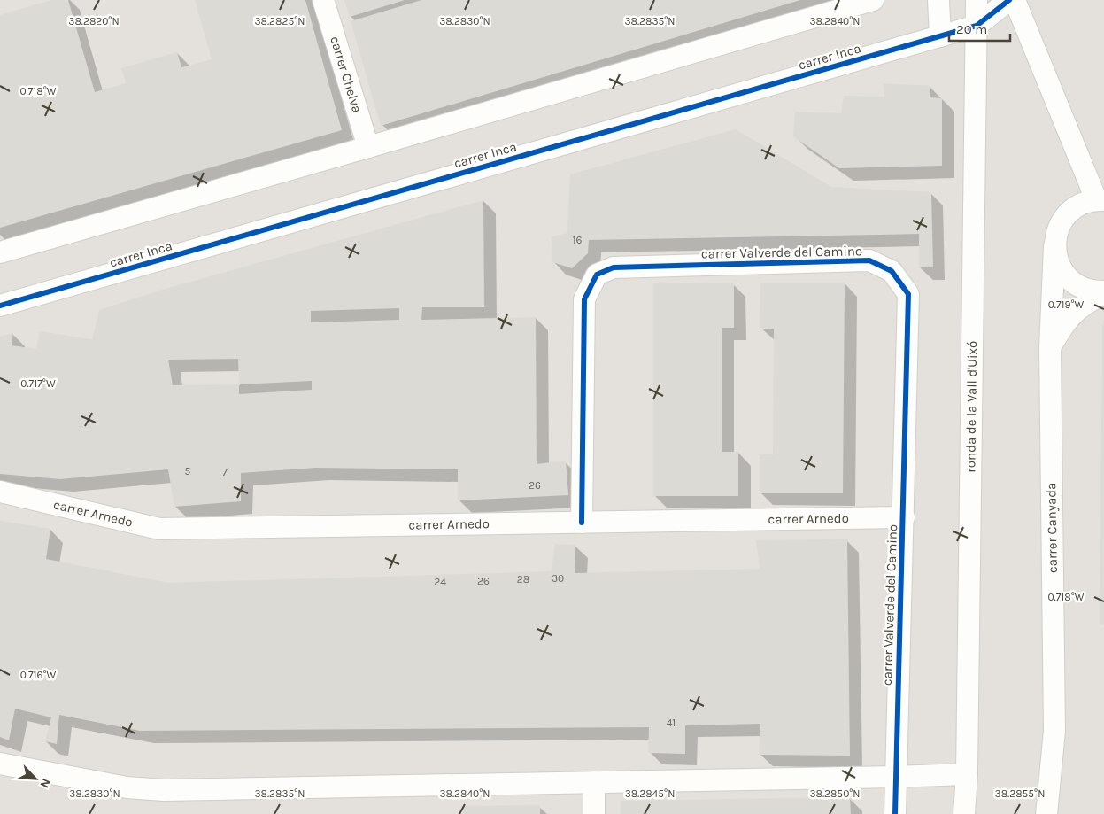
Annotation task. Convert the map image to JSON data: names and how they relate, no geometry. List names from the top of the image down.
{
  "streets": {
    "street": [
      "carrer Inca",
      "carrer Chelva",
      "carrer Valverde del Camino",
      "ronda de la Vall d'Uixó",
      "carrer Arnedo",
      "carrer Canyada"
    ]
  },
  "crossings": [
    ["carrer Inca", "ronda de la Vall d'Uixó"],
    ["carrer Valverde del Camino", "carrer Arnedo"]
  ],
  "house_numbers": [
    "16",
    "5",
    "7",
    "26",
    "30",
    "28",
    "26",
    "24",
    "41"
  ],
  "scale_bar": "20 m",
  "north": "bottom right",
  "coordinates": [
    "38.2820°N",
    "38.2825°N",
    "38.2830°N",
    "38.2835°N",
    "38.2840°N",
    "0.718°W",
    "0.719°W",
    "0.717°W",
    "0.716°W",
    "38.2845°N",
    "38.2850°N",
    "38.2855°N"
  ]
}
